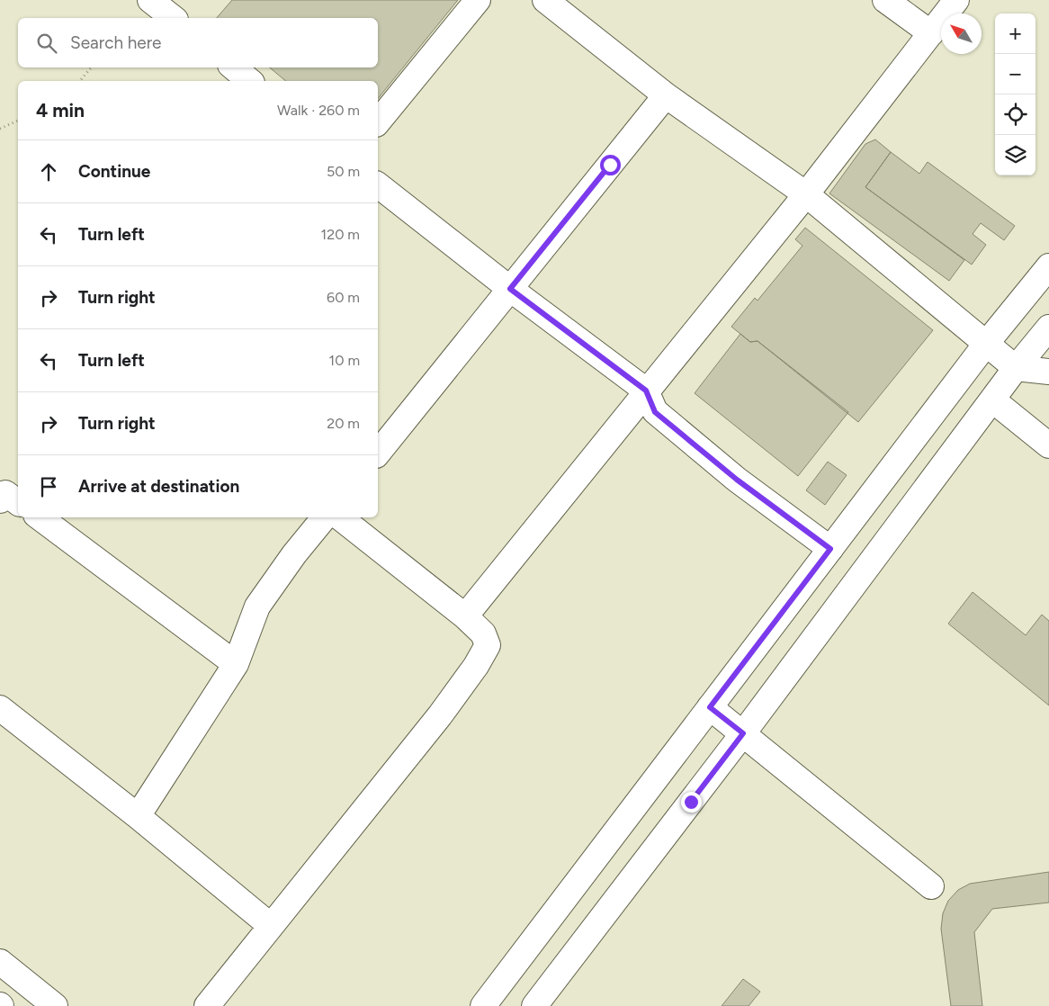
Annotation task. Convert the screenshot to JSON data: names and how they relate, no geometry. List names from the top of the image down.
{
  "north": "top left",
  "page": {
    "map_buttons": ["+", "−"],
    "search": "Search here",
    "heading": ["4 min", "Walk · 260 m"],
    "list": [
      ["Continue", "50 m"],
      ["Turn left", "120 m"],
      ["Turn right", "60 m"],
      ["Turn left", "10 m"],
      ["Turn right", "20 m"],
      "Arrive at destination"
    ]
  }
}
